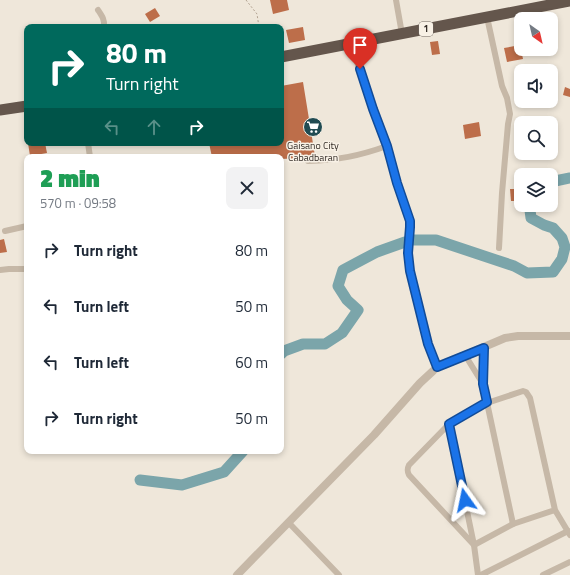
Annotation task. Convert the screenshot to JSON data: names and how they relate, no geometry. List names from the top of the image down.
{
  "streets": {
    "highway": ["1"]
  },
  "places": {
    "supermarket": ["Gaisano City Cabadbaran"]
  },
  "north": "bottom right",
  "page": {
    "turn": ["80 m", "Turn right"],
    "heading": ["2 min", "570 m · 09:58"],
    "list": [
      {
        "name": "Turn right",
        "value": "80 m"
      },
      {
        "name": "Turn left",
        "value": "50 m"
      },
      {
        "name": "Turn left",
        "value": "60 m"
      },
      {
        "name": "Turn right",
        "value": "50 m"
      }
    ]
  }
}
